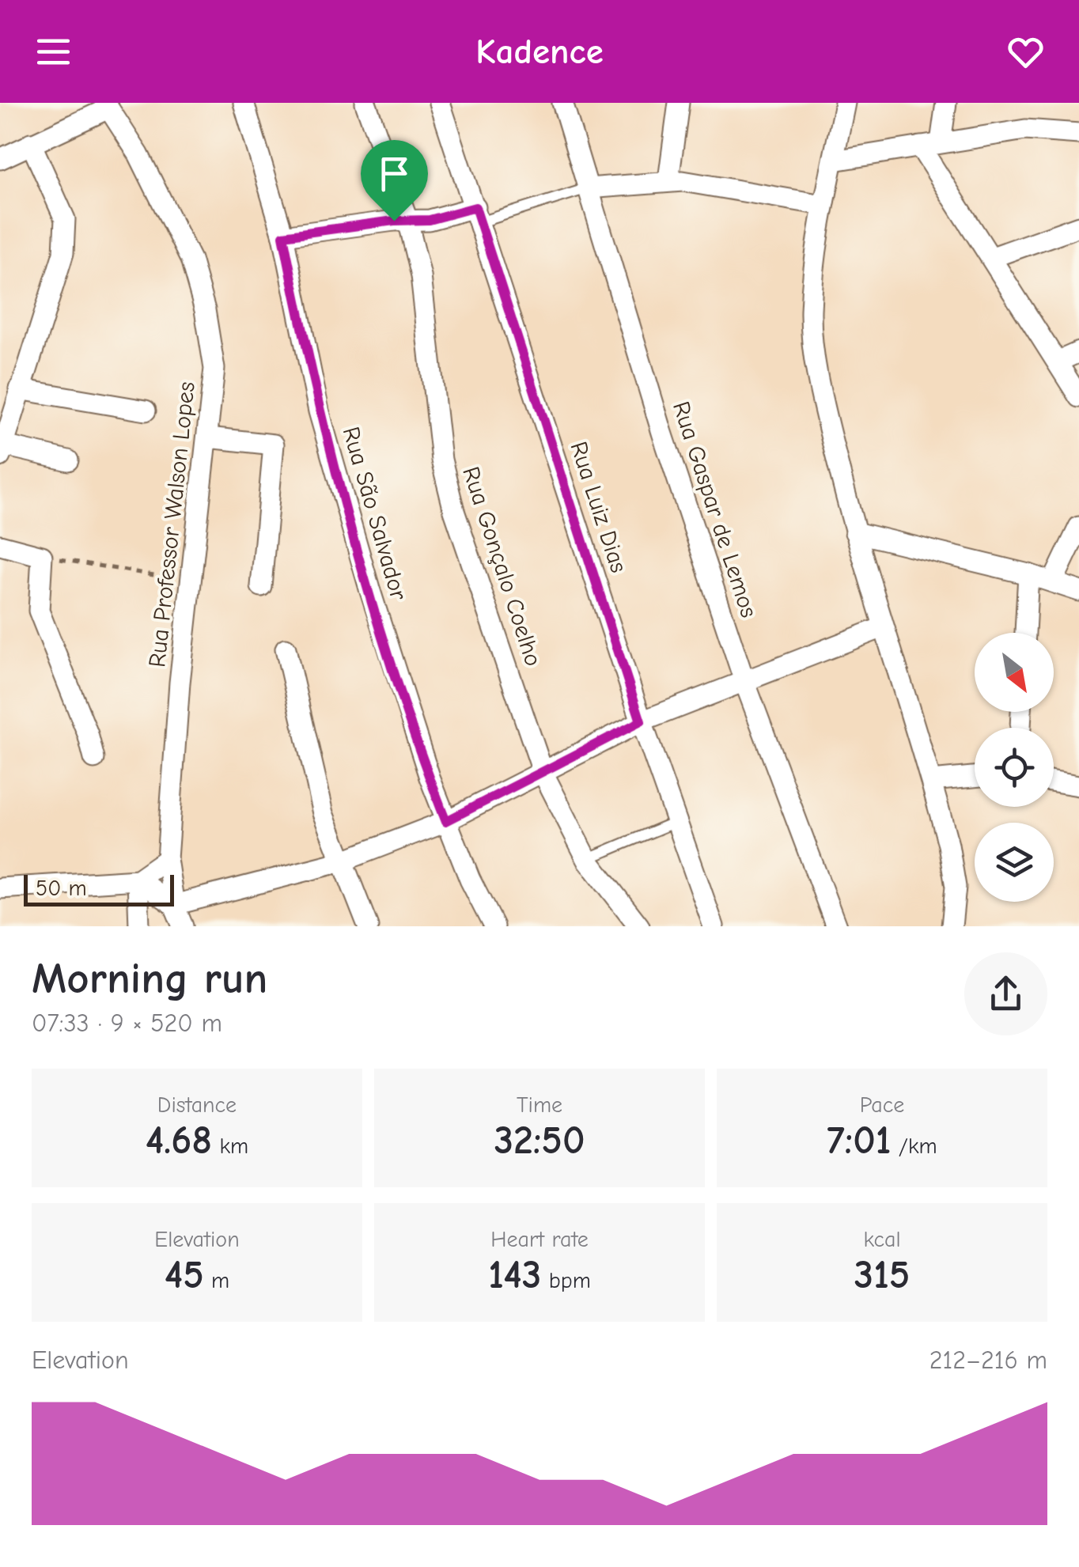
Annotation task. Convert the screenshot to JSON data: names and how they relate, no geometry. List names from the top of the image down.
{
  "streets": {
    "street": [
      "Rua Luiz Dias",
      "Rua Gaspar de Lemos",
      "Rua São Salvador",
      "Rua Professor Walson Lopes",
      "Rua Gonçalo Coelho"
    ]
  },
  "scale_bar": "50 m",
  "north": "bottom right",
  "page": {
    "header": "Kadence",
    "scale": "50 m",
    "heading": ["Morning run", "07:33 · 9 × 520 m"],
    "stats": [
      ["Distance", "4.68 km"],
      ["Time", "32:50"],
      ["Pace", "7:01 /km"],
      ["Elevation", "45 m"],
      ["Heart rate", "143 bpm"],
      ["kcal", "315"]
    ],
    "chart": ["Elevation", "212–216 m"]
  }
}
